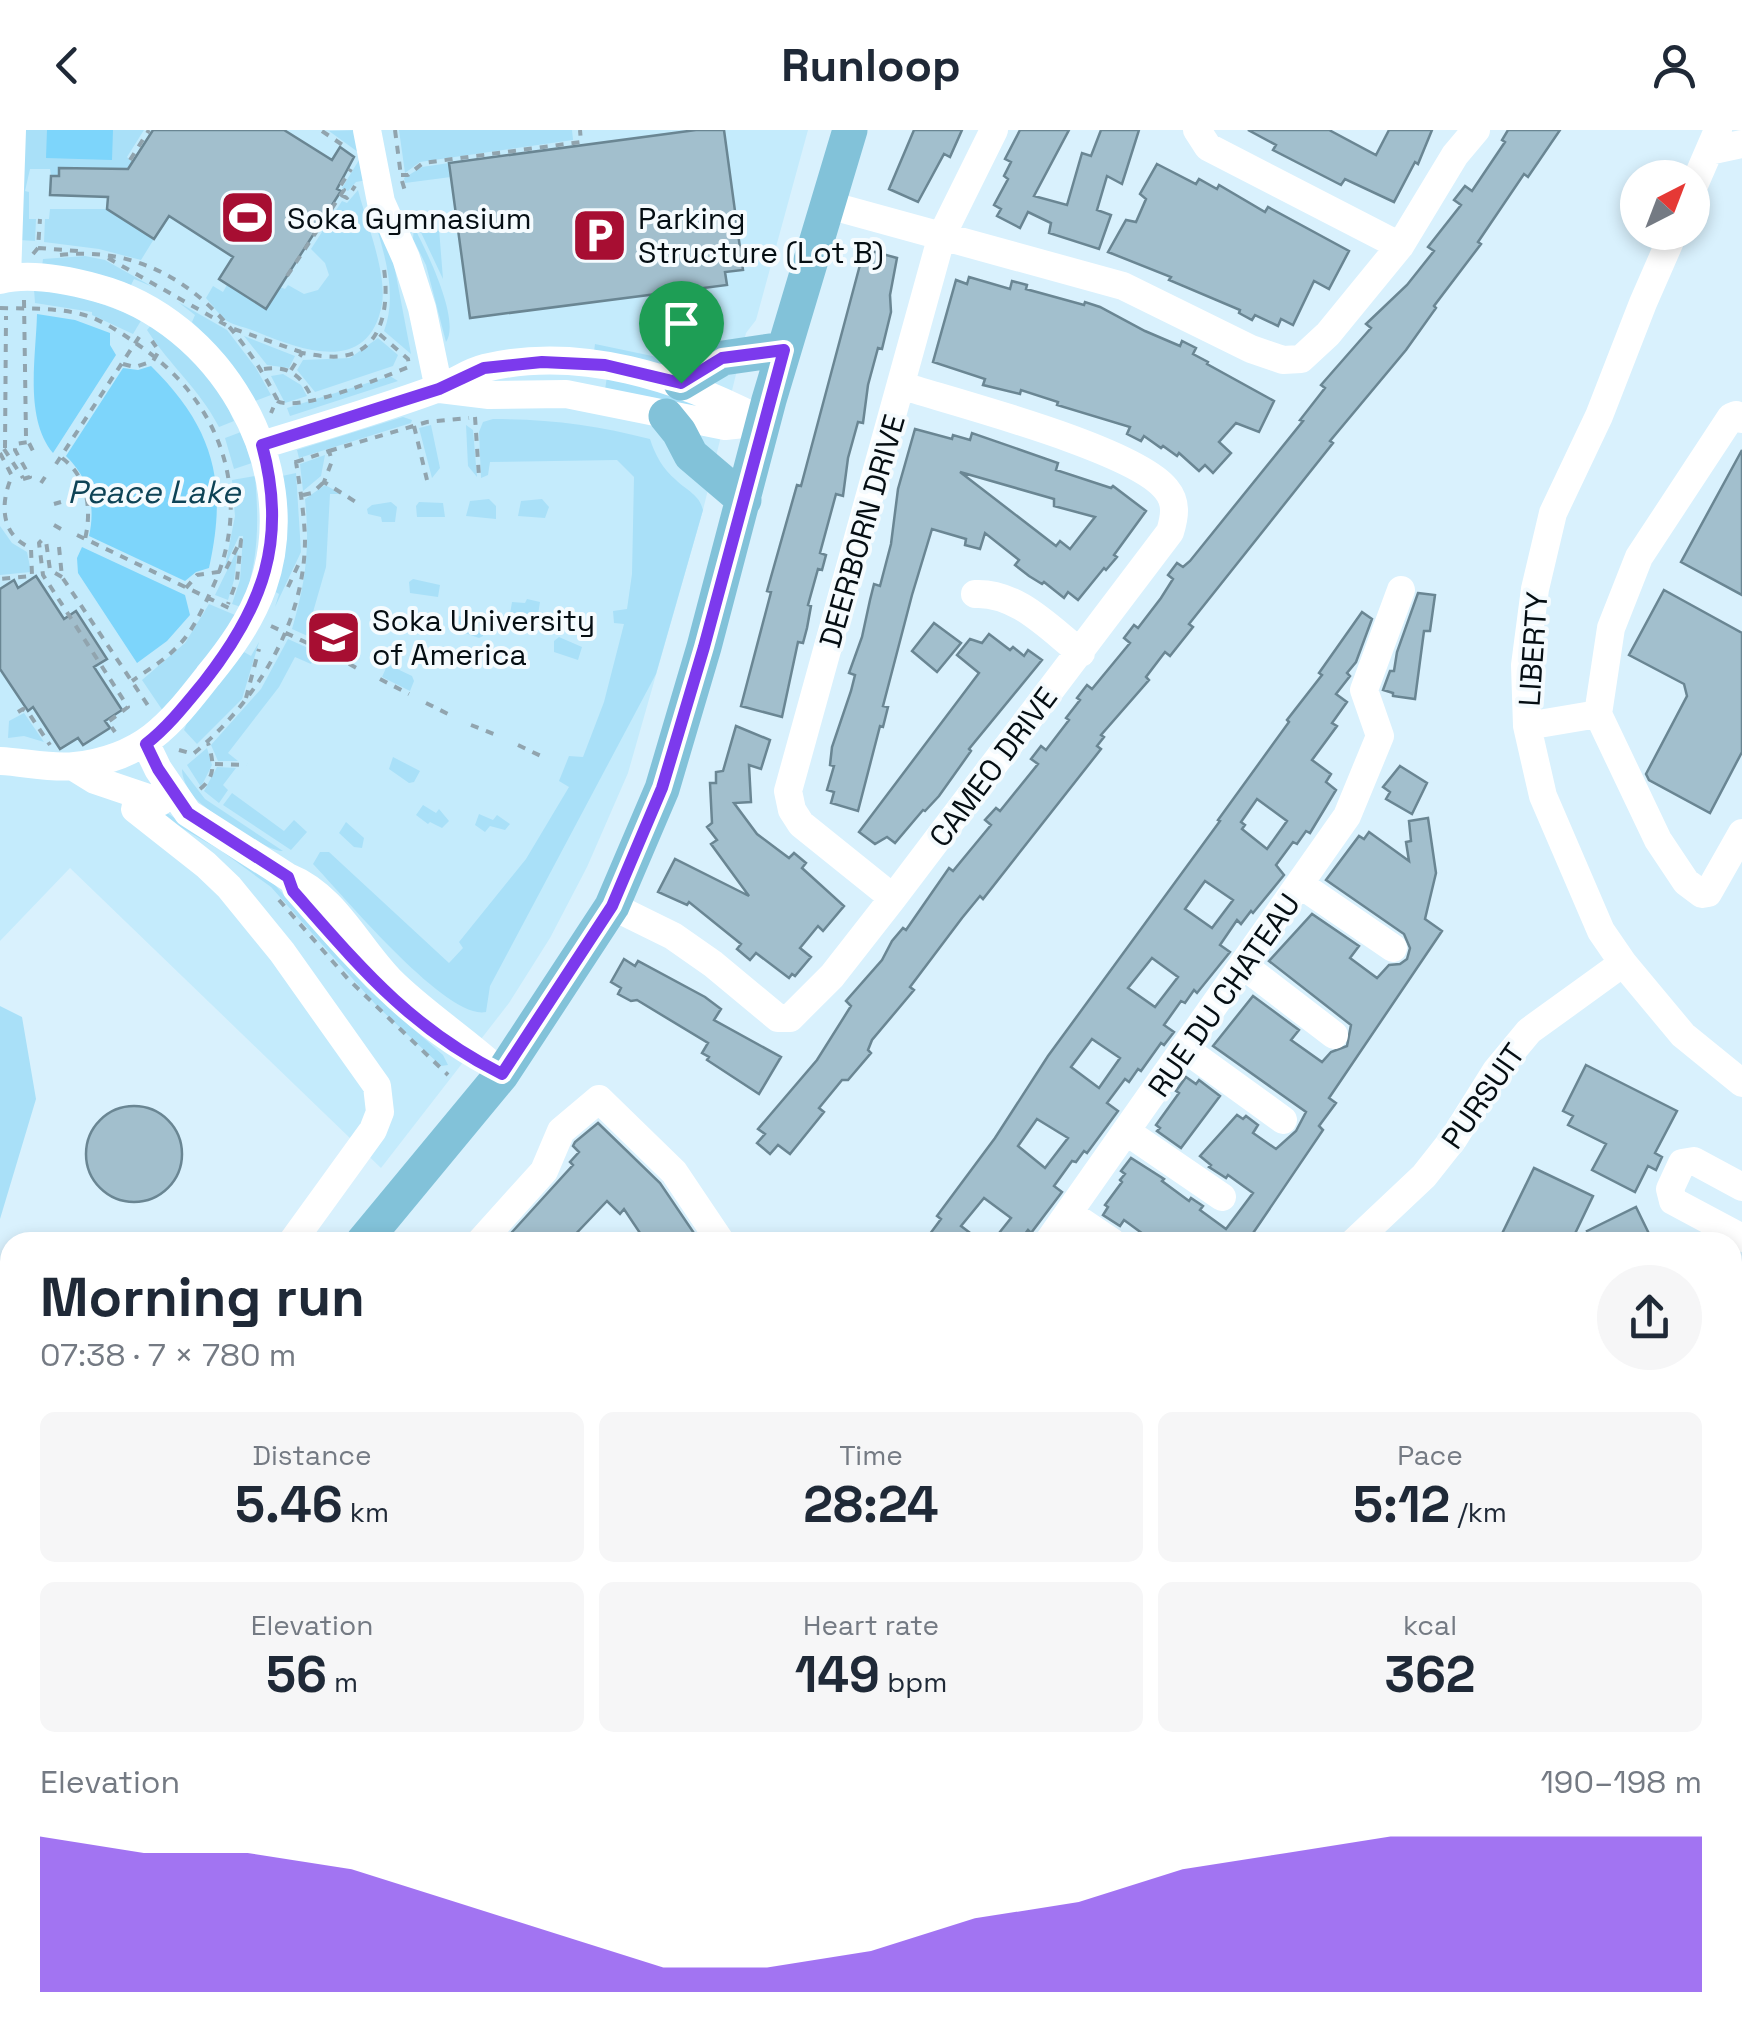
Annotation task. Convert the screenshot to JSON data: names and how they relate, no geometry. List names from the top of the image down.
{
  "streets": {
    "street": [
      "DEERBORN DRIVE",
      "LIBERTY",
      "CAMEO DRIVE",
      "RUE DU CHATEAU",
      "PURSUIT"
    ]
  },
  "crossings": [
    ["DEERBORN DRIVE", "CAMEO DRIVE"],
    ["LIBERTY", "PURSUIT"]
  ],
  "water": ["Peace Lake"],
  "places": {
    "sports": ["Soka Gymnasium"],
    "parking": ["Parking Structure (Lot B)"],
    "school or university": ["Soka University of America"]
  },
  "north": "top right",
  "page": {
    "header": "Runloop",
    "heading": ["Morning run", "07:38 · 7 × 780 m"],
    "stats": [
      ["Distance", "5.46 km"],
      ["Time", "28:24"],
      ["Pace", "5:12 /km"],
      ["Elevation", "56 m"],
      ["Heart rate", "149 bpm"],
      ["kcal", "362"]
    ],
    "chart": ["Elevation", "190–198 m"]
  }
}
